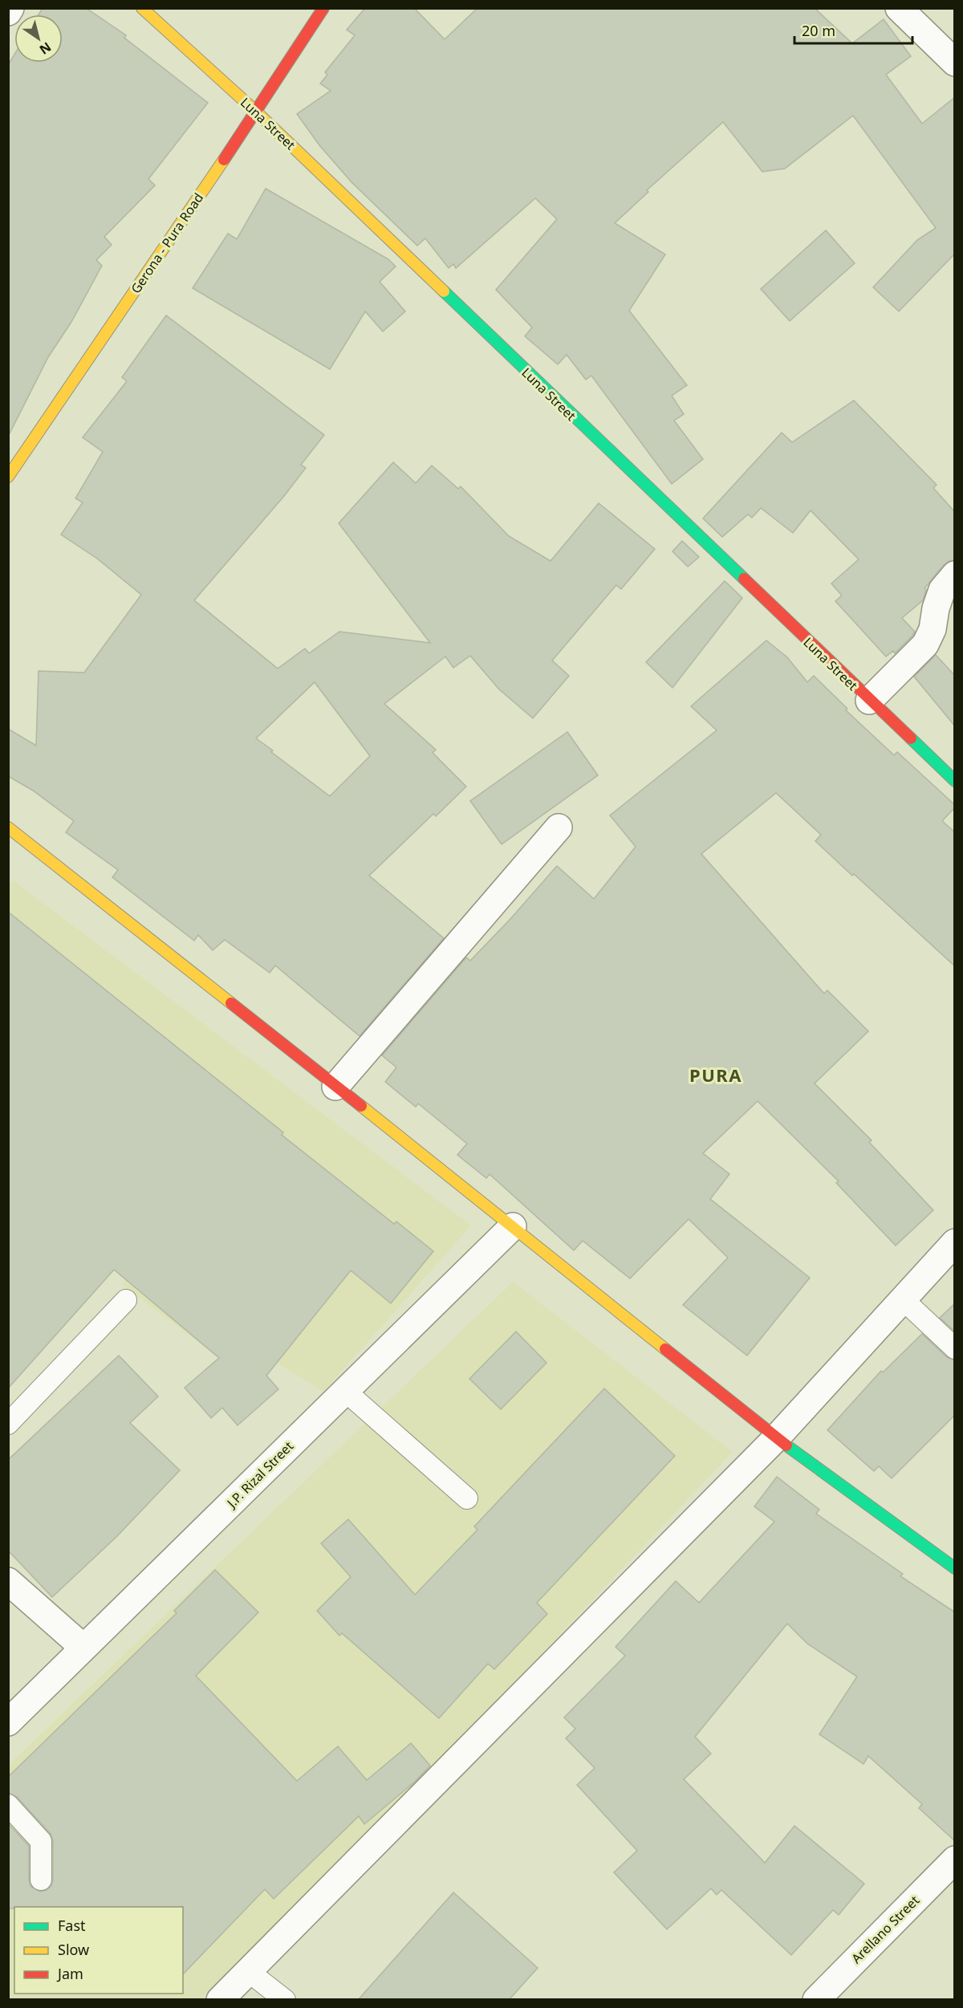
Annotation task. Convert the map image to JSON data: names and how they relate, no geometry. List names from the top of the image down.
{
  "streets": {
    "street": [
      "Luna Street",
      "Gerona - Pura Road",
      "J.P. Rizal Street",
      "Arellano Street"
    ]
  },
  "crossings": [
    ["Luna Street", "Gerona - Pura Road"]
  ],
  "districts": ["PURA"],
  "legend": ["Fast", "Slow", "Jam"],
  "scale_bar": "20 m",
  "north": "bottom right"
}
